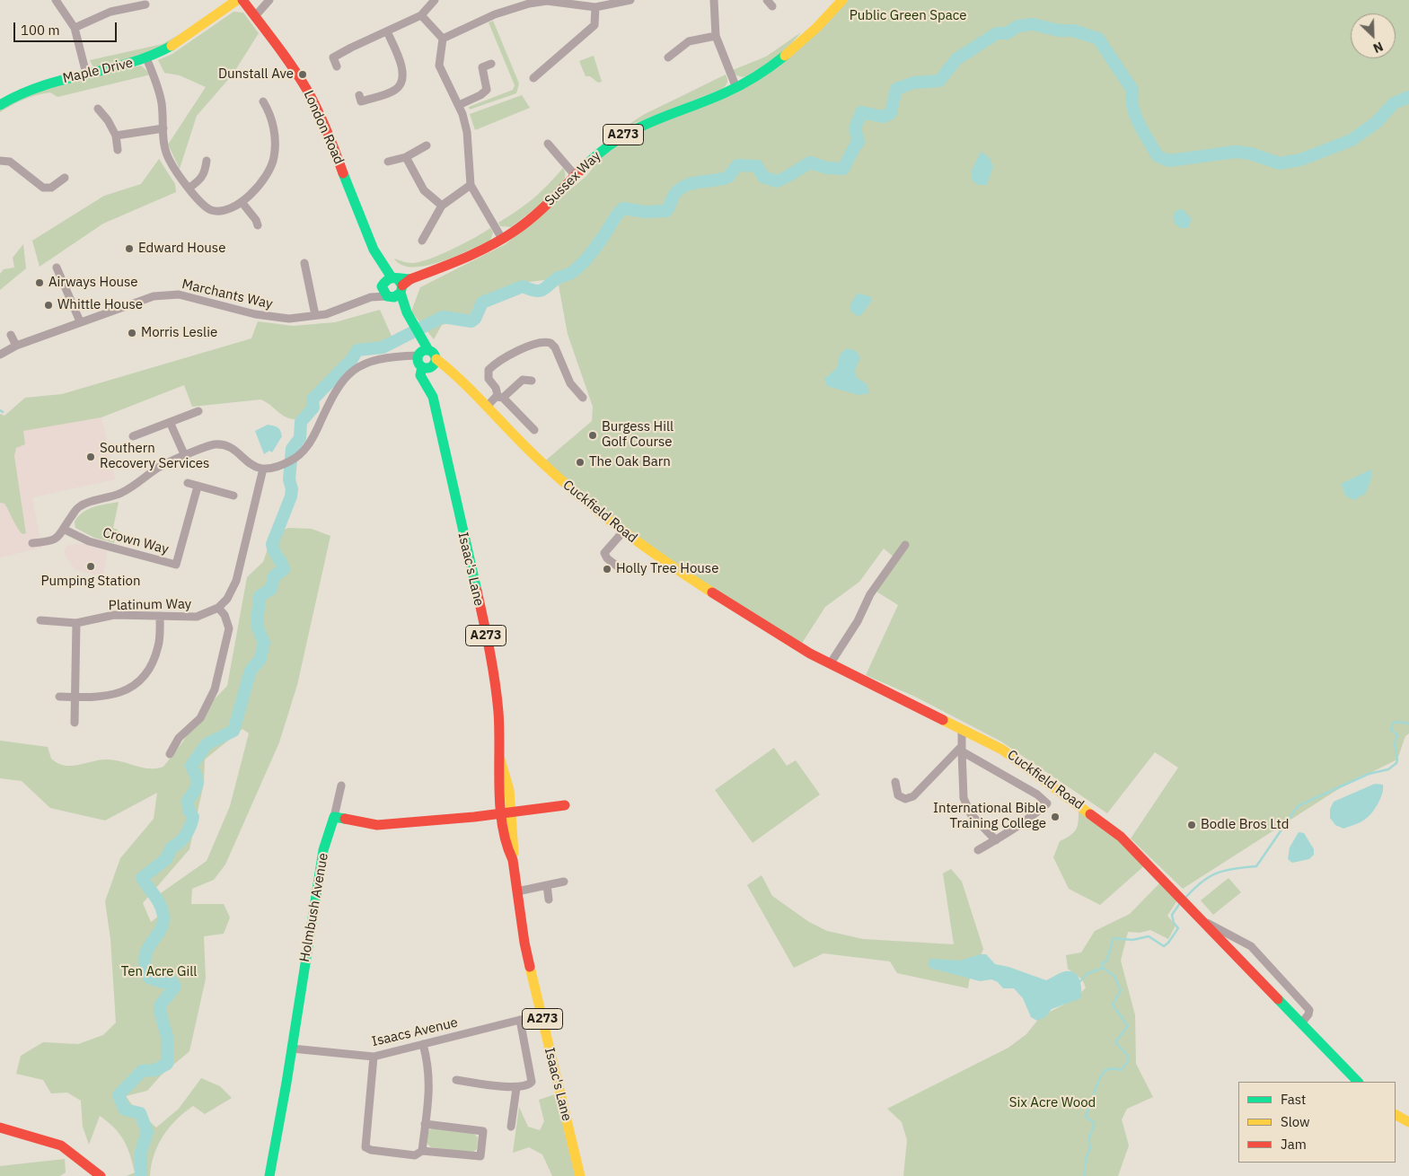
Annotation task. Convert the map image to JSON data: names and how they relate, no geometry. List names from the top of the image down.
{
  "streets": {
    "main road": [
      "Maple Drive",
      "London Road",
      "A273",
      "Sussex Way",
      "Cuckfield Road",
      "Isaac's Lane",
      "Holmbush Avenue"
    ],
    "street": [
      "Marchants Way",
      "Crown Way",
      "Platinum Way",
      "Isaacs Avenue"
    ]
  },
  "crossings": [
    ["London Road", "Sussex Way"],
    ["London Road", "Marchants Way"],
    ["London Road", "Cuckfield Road"],
    ["London Road", "Isaac's Lane"],
    ["Sussex Way", "Marchants Way"],
    ["Cuckfield Road", "Isaac's Lane"],
    ["Isaac's Lane", "Isaacs Avenue"],
    ["Holmbush Avenue", "Isaacs Avenue"]
  ],
  "parks": ["Public Green Space", "Ten Acre Gill", "Six Acre Wood"],
  "places": [
    "Dunstall Ave",
    "Edward House",
    "Airways House",
    "Whittle House",
    "Morris Leslie",
    "Burgess Hill Golf Course",
    "Southern Recovery Services",
    "The Oak Barn",
    "Pumping Station",
    "Holly Tree House",
    "International Bible Training College",
    "Bodle Bros Ltd"
  ],
  "legend": ["Fast", "Slow", "Jam"],
  "scale_bar": "100 m",
  "north": "bottom right"
}
